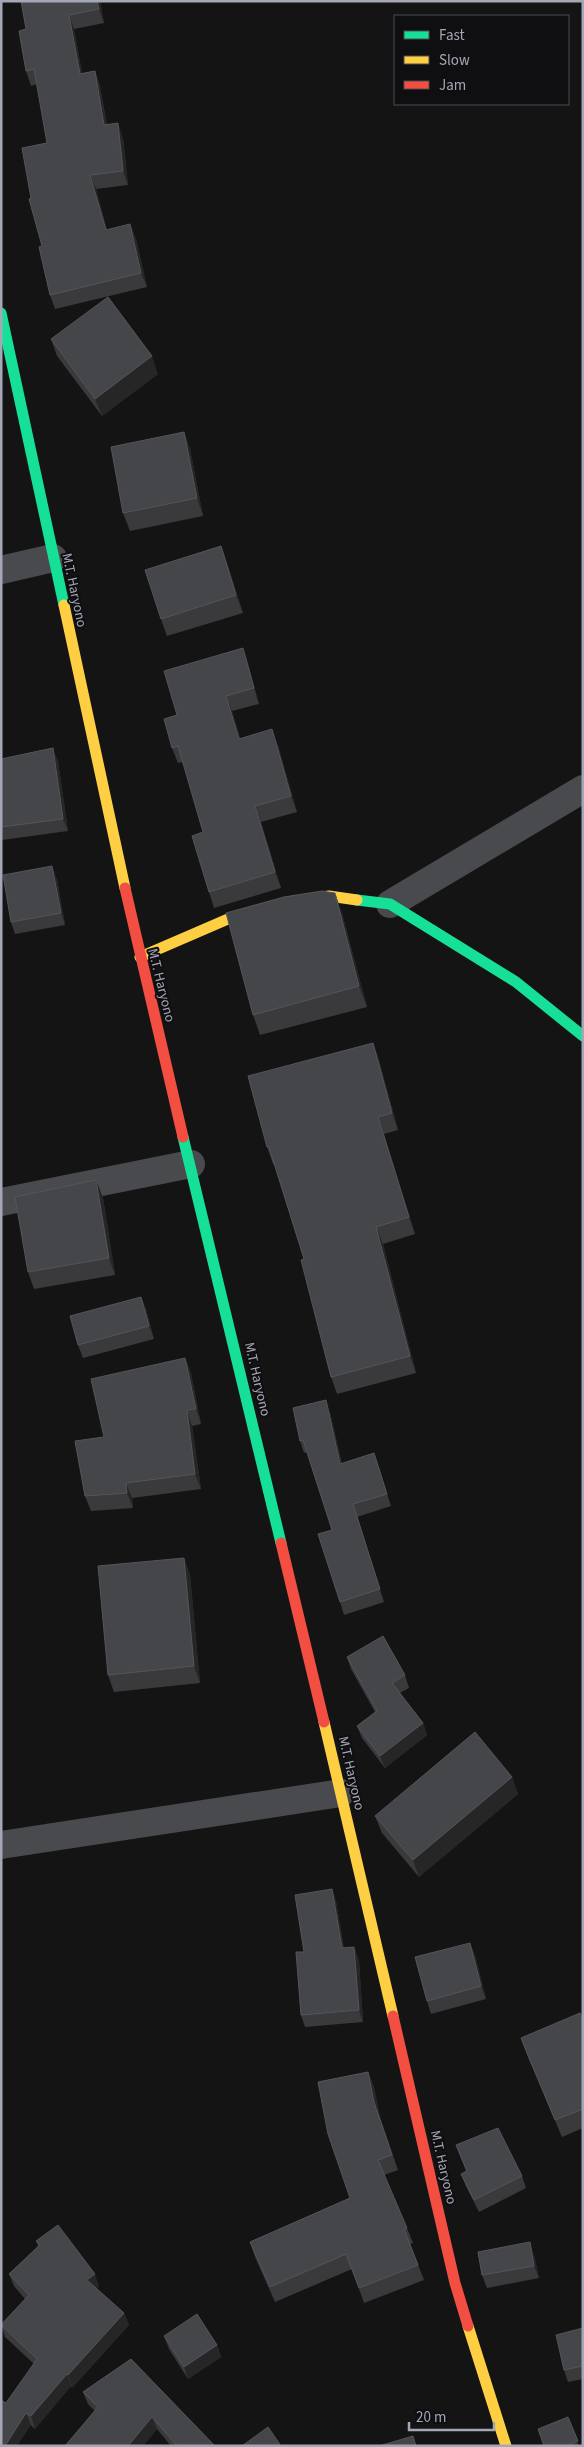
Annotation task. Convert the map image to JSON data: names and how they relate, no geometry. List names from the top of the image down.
{
  "streets": {
    "main road": ["M.T. Haryono"]
  },
  "legend": ["Fast", "Slow", "Jam"],
  "scale_bar": "20 m"
}
